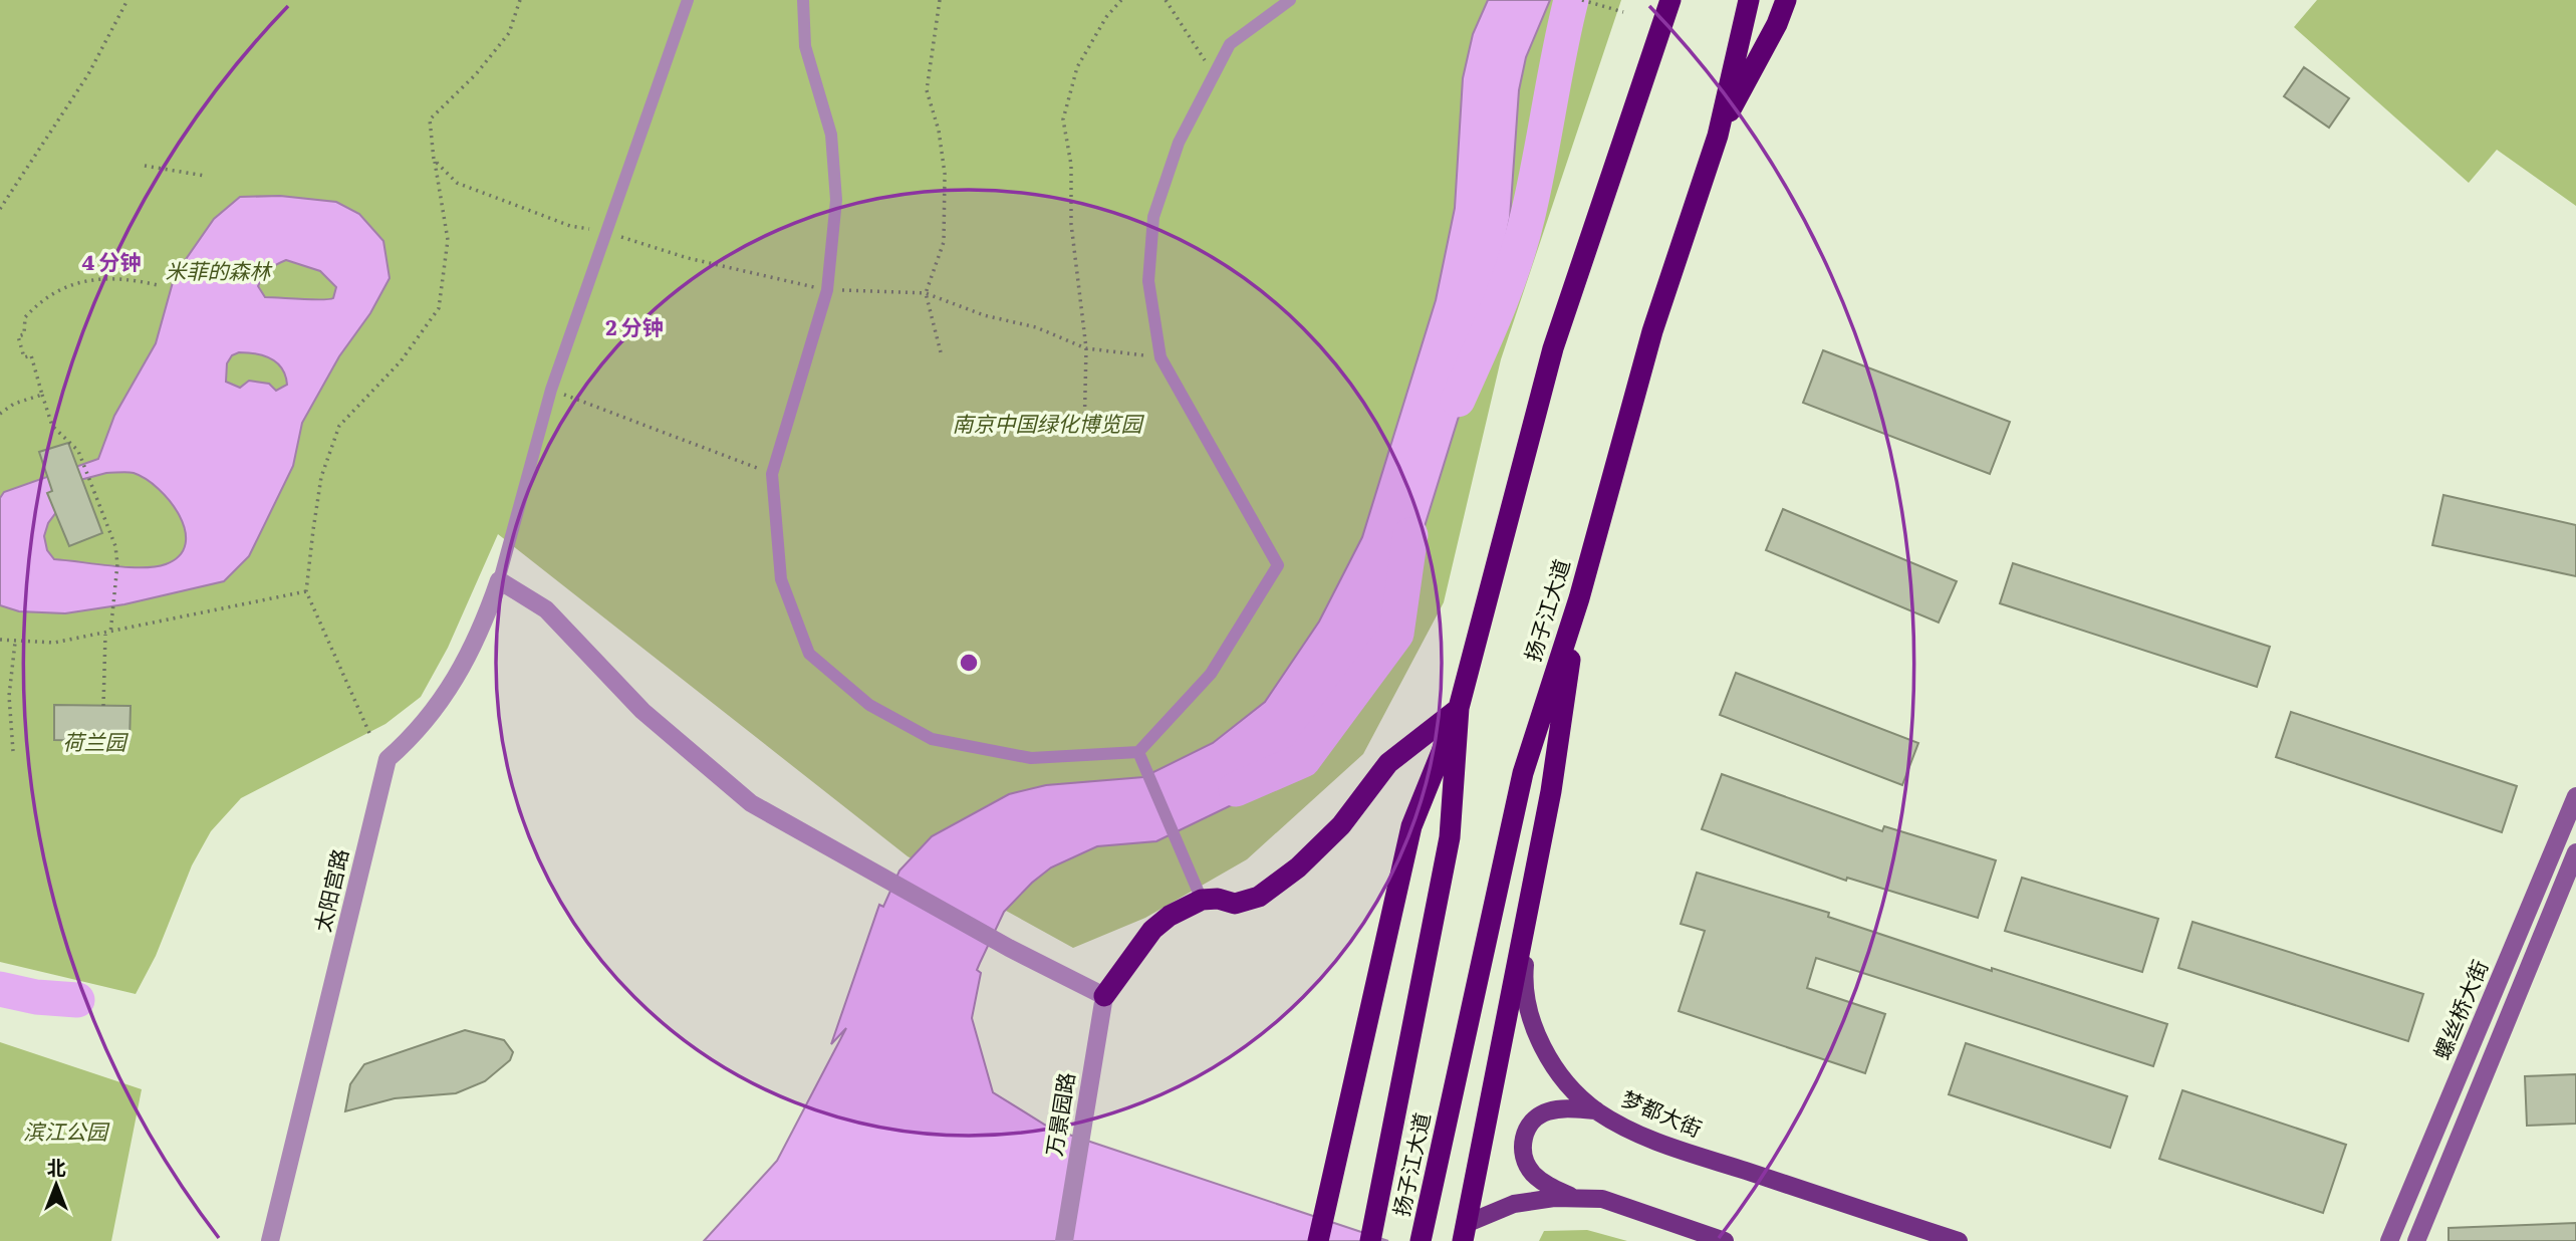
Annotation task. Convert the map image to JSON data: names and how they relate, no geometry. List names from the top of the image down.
{
  "streets": {
    "highway": ["扬子江大道"],
    "main road": ["梦都大街"],
    "street": ["太阳宫路", "螺丝桥大街", "万景园路"]
  },
  "parks": [
    "米菲的森林",
    "南京中国绿化博览园",
    "荷兰园",
    "滨江公园"
  ],
  "north": "top",
  "rings": ["4 分钟", "2 分钟"]
}
